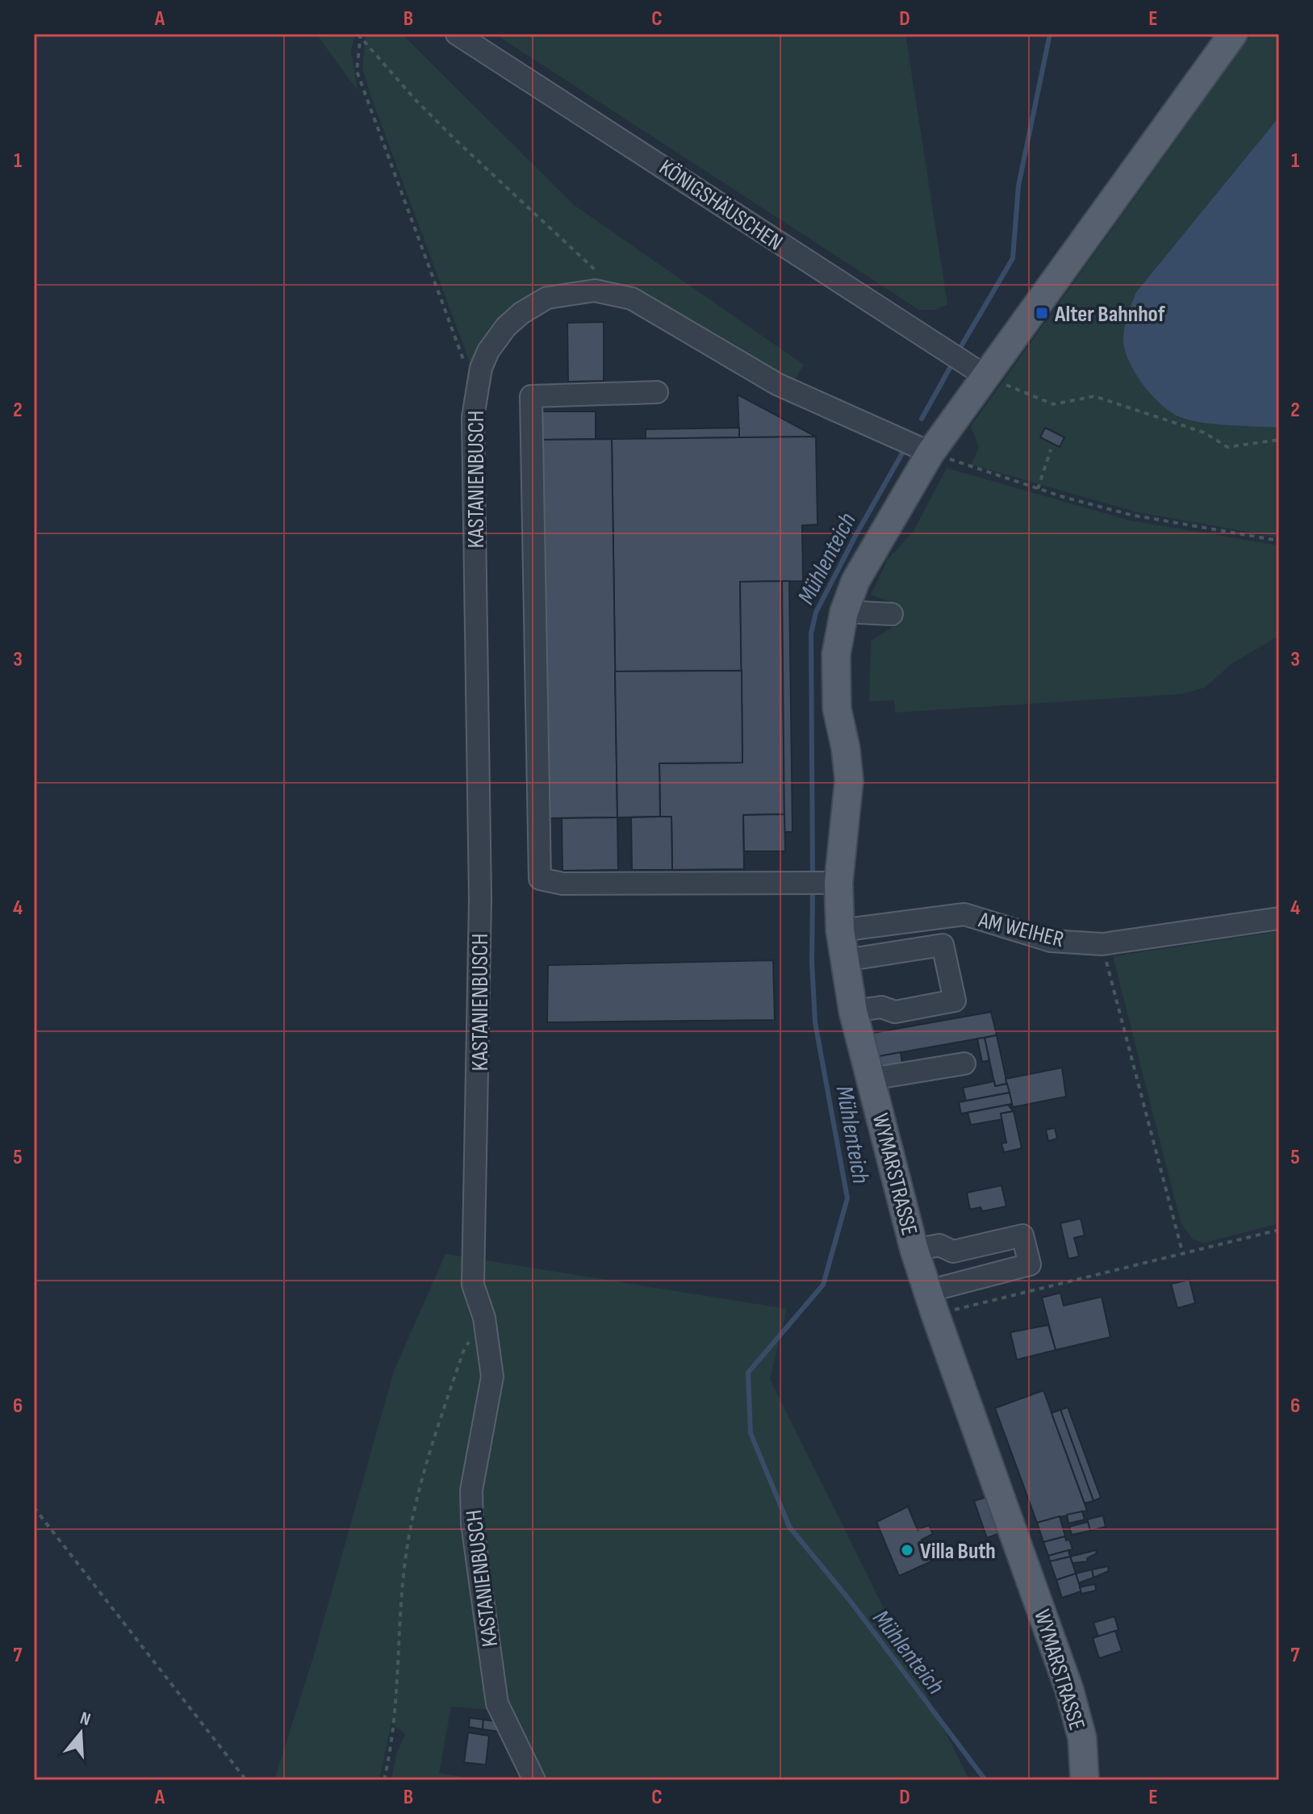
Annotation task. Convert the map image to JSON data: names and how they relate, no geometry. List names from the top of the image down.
{
  "streets": {
    "main road": ["WYMARSTRASSE"],
    "street": ["KÖNIGSHÄUSCHEN", "KASTANIENBUSCH", "AM WEIHER"]
  },
  "crossings": [
    ["KÖNIGSHÄUSCHEN", "WYMARSTRASSE"],
    ["KASTANIENBUSCH", "WYMARSTRASSE"],
    ["AM WEIHER", "WYMARSTRASSE"]
  ],
  "water": ["Mühlenteich"],
  "places": {
    "transit": ["Alter Bahnhof"],
    "other": ["Villa Buth"]
  },
  "north": "top",
  "grid": {
    "columns": [
      "A",
      "B",
      "C",
      "D",
      "E"
    ],
    "rows": [
      "1",
      "2",
      "3",
      "4",
      "5",
      "6",
      "7"
    ]
  }
}
